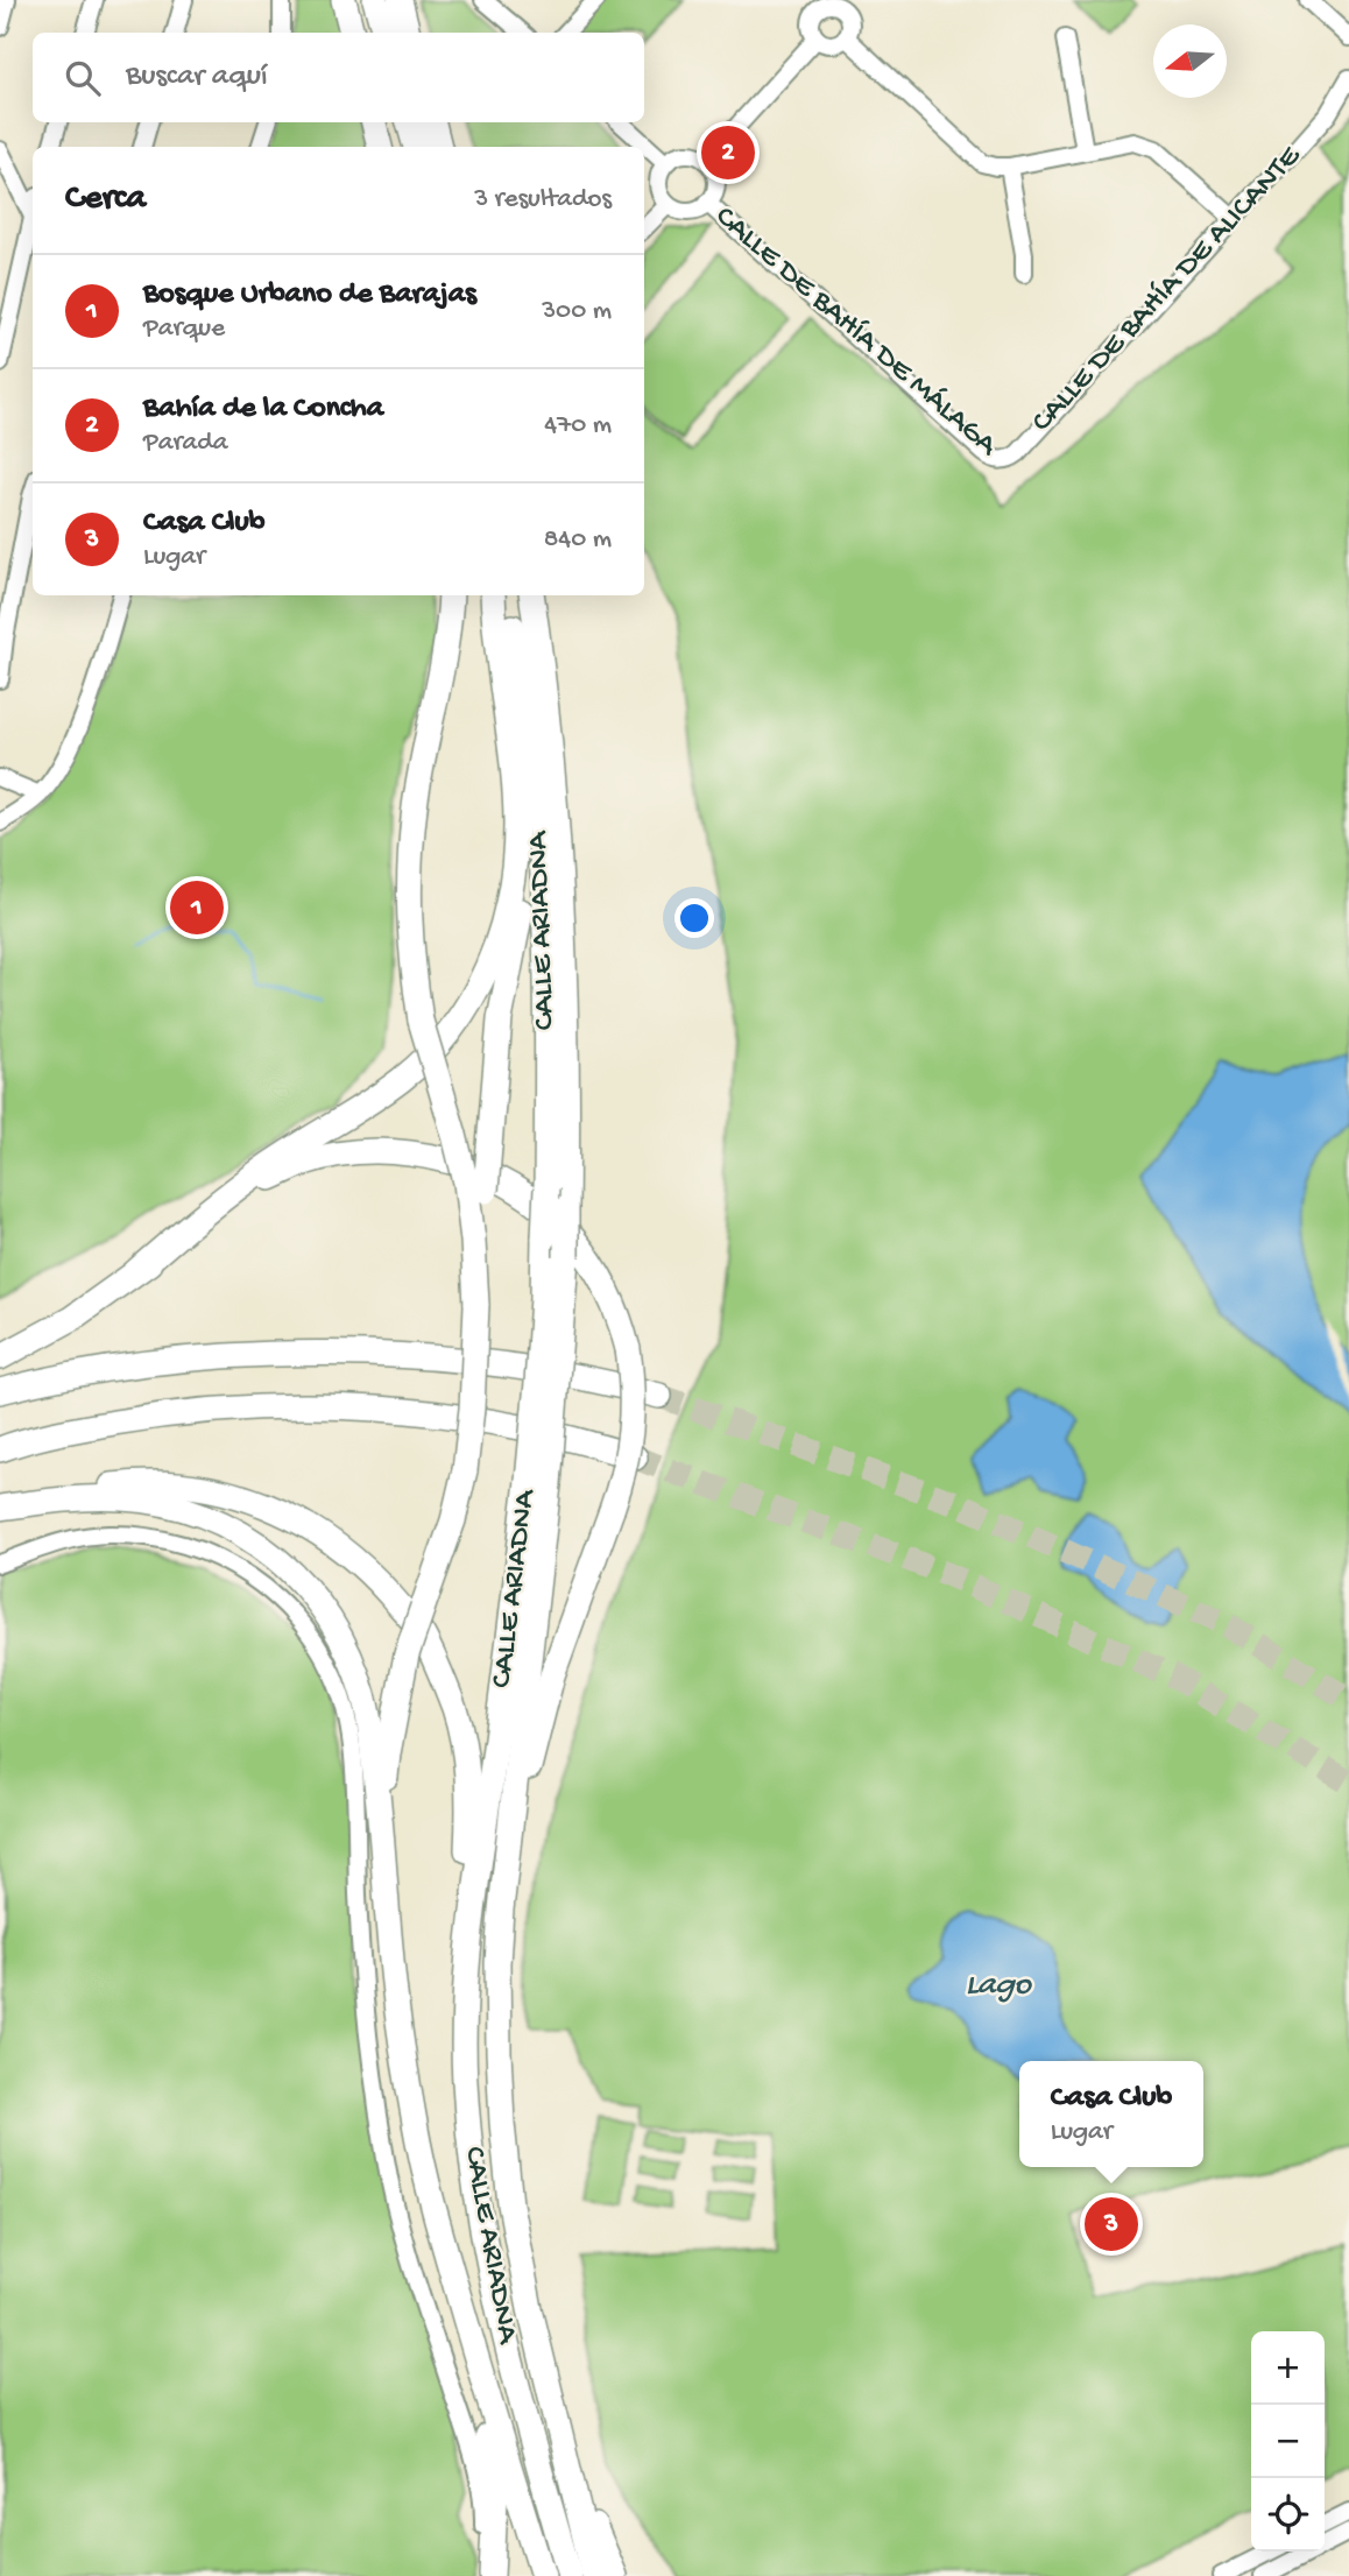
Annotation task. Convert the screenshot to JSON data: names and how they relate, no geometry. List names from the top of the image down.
{
  "streets": {
    "highway": ["CALLE ARIADNA"],
    "street": ["CALLE DE BAHÍA DE ALICANTE", "CALLE DE BAHÍA DE MÁLAGA"]
  },
  "crossings": [
    ["CALLE DE BAHÍA DE ALICANTE", "CALLE DE BAHÍA DE MÁLAGA"]
  ],
  "water": ["Lago"],
  "north": "left",
  "page": {
    "search": "Buscar aquí",
    "pins": ["2", "1", "3"],
    "heading": ["Cerca", "3 resultados"],
    "list": [
      {
        "mark": "1",
        "name": "Bosque Urbano de Barajas",
        "note": "Parque",
        "value": "300 m"
      },
      {
        "mark": "2",
        "name": "Bahía de la Concha",
        "note": "Parada",
        "value": "470 m"
      },
      {
        "mark": "3",
        "name": "Casa Club",
        "note": "Lugar",
        "value": "840 m"
      }
    ],
    "popup": ["Casa Club", "Lugar"],
    "map_buttons": ["+", "−"]
  }
}
